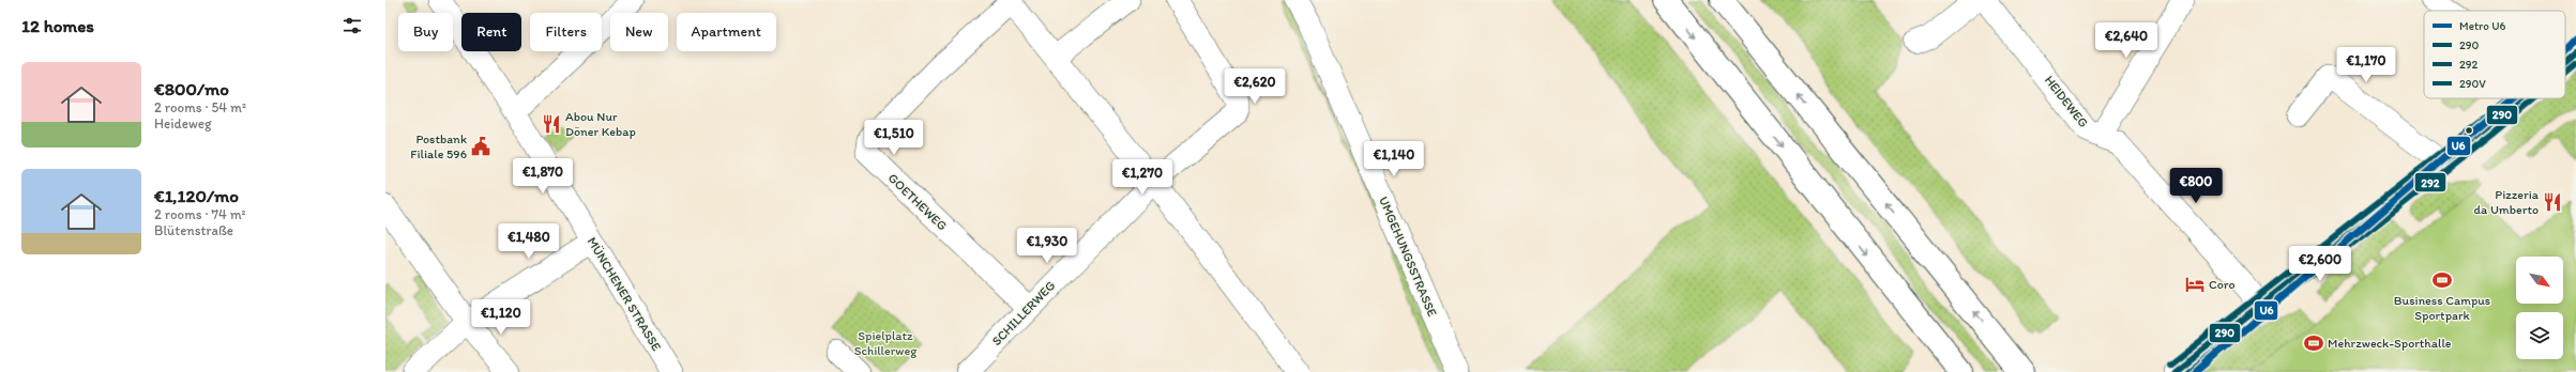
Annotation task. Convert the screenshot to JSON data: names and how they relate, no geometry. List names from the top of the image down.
{
  "streets": {
    "street": [
      "HEIDEWEG",
      "GOETHEWEG",
      "UMGEHUNGSSTRASSE",
      "MÜNCHENER STRASSE",
      "SCHILLERWEG"
    ]
  },
  "crossings": [
    ["GOETHEWEG", "SCHILLERWEG"]
  ],
  "parks": ["Spielplatz Schillerweg"],
  "places": {
    "restaurant": ["Abou Nur Döner Kebap", "Pizzeria da Umberto"],
    "public building": ["Postbank Filiale 596"],
    "sports": ["Business Campus Sportpark", "Mehrzweck-Sporthalle"],
    "hotel": ["Coro"]
  },
  "lines": [
    "metro line U6",
    "transit line 290V",
    "transit line 290",
    "transit line 292"
  ],
  "legend": [
    "Metro U6",
    "290",
    "292",
    "290V"
  ],
  "north": "bottom right",
  "page": {
    "heading": "12 homes",
    "chip": [
      "Buy",
      "Rent",
      "Filters",
      "New",
      "Apartment"
    ],
    "price": [
      "€2,640",
      "€1,170",
      "€2,620",
      "€1,510",
      "€1,140",
      "€1,870",
      "€1,270",
      "€800",
      "€1,480",
      "€1,930",
      "€2,600",
      "€1,120"
    ],
    "list": [
      {
        "name": "€800/mo",
        "note": "2 rooms · 54 m² · Heideweg"
      },
      {
        "name": "€1,120/mo",
        "note": "2 rooms · 74 m² · Blütenstraße"
      }
    ]
  }
}
